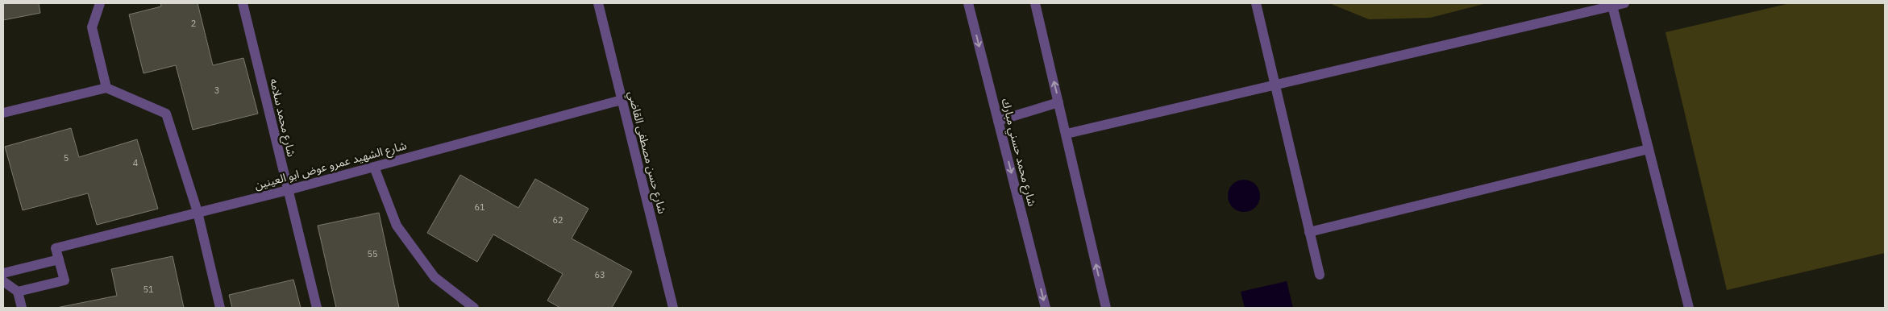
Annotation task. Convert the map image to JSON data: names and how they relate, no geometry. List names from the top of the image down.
{
  "streets": {
    "street": [
      "شارع محمد سلامه",
      "شارع حسن مصطفى القاضي",
      "شارع محمد حسني مبارك",
      "شارع الشهيد عمرو عوض ابو العينين"
    ]
  },
  "crossings": [
    ["شارع محمد سلامه", "شارع الشهيد عمرو عوض ابو العينين"],
    ["شارع حسن مصطفى القاضي", "شارع الشهيد عمرو عوض ابو العينين"]
  ],
  "house_numbers": [
    "2",
    "3",
    "5",
    "4",
    "61",
    "62",
    "55",
    "63",
    "51"
  ]
}
